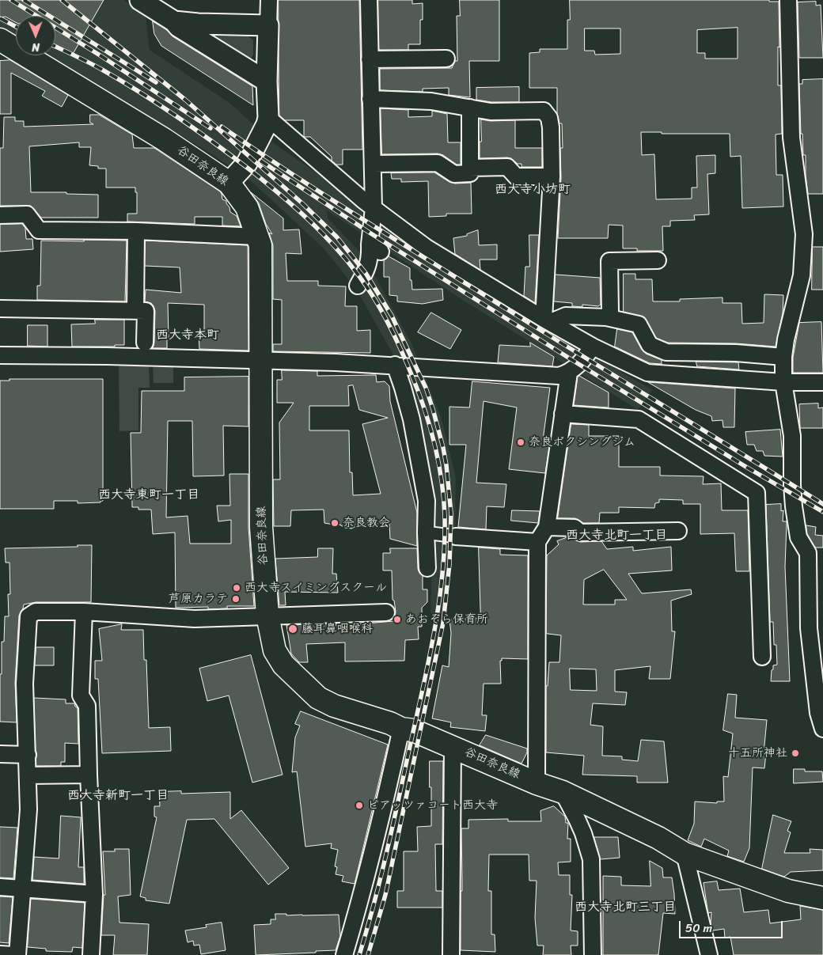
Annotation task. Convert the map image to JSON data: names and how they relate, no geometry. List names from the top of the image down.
{
  "streets": {
    "main road": ["谷田奈良線"]
  },
  "districts": [
    "西大寺小坊町",
    "西大寺本町",
    "西大寺東町一丁目",
    "西大寺北町一丁目",
    "西大寺新町一丁目",
    "西大寺北町三丁目"
  ],
  "places": [
    "奈良ボクシングジム",
    "奈良教会",
    "西大寺スイミングスクール",
    "芦原カラテ",
    "あおぞら保育所",
    "藤耳鼻咽喉科",
    "十五所神社",
    "ピアッツァコート西大寺"
  ],
  "scale_bar": "50 m",
  "north": "bottom"
}
